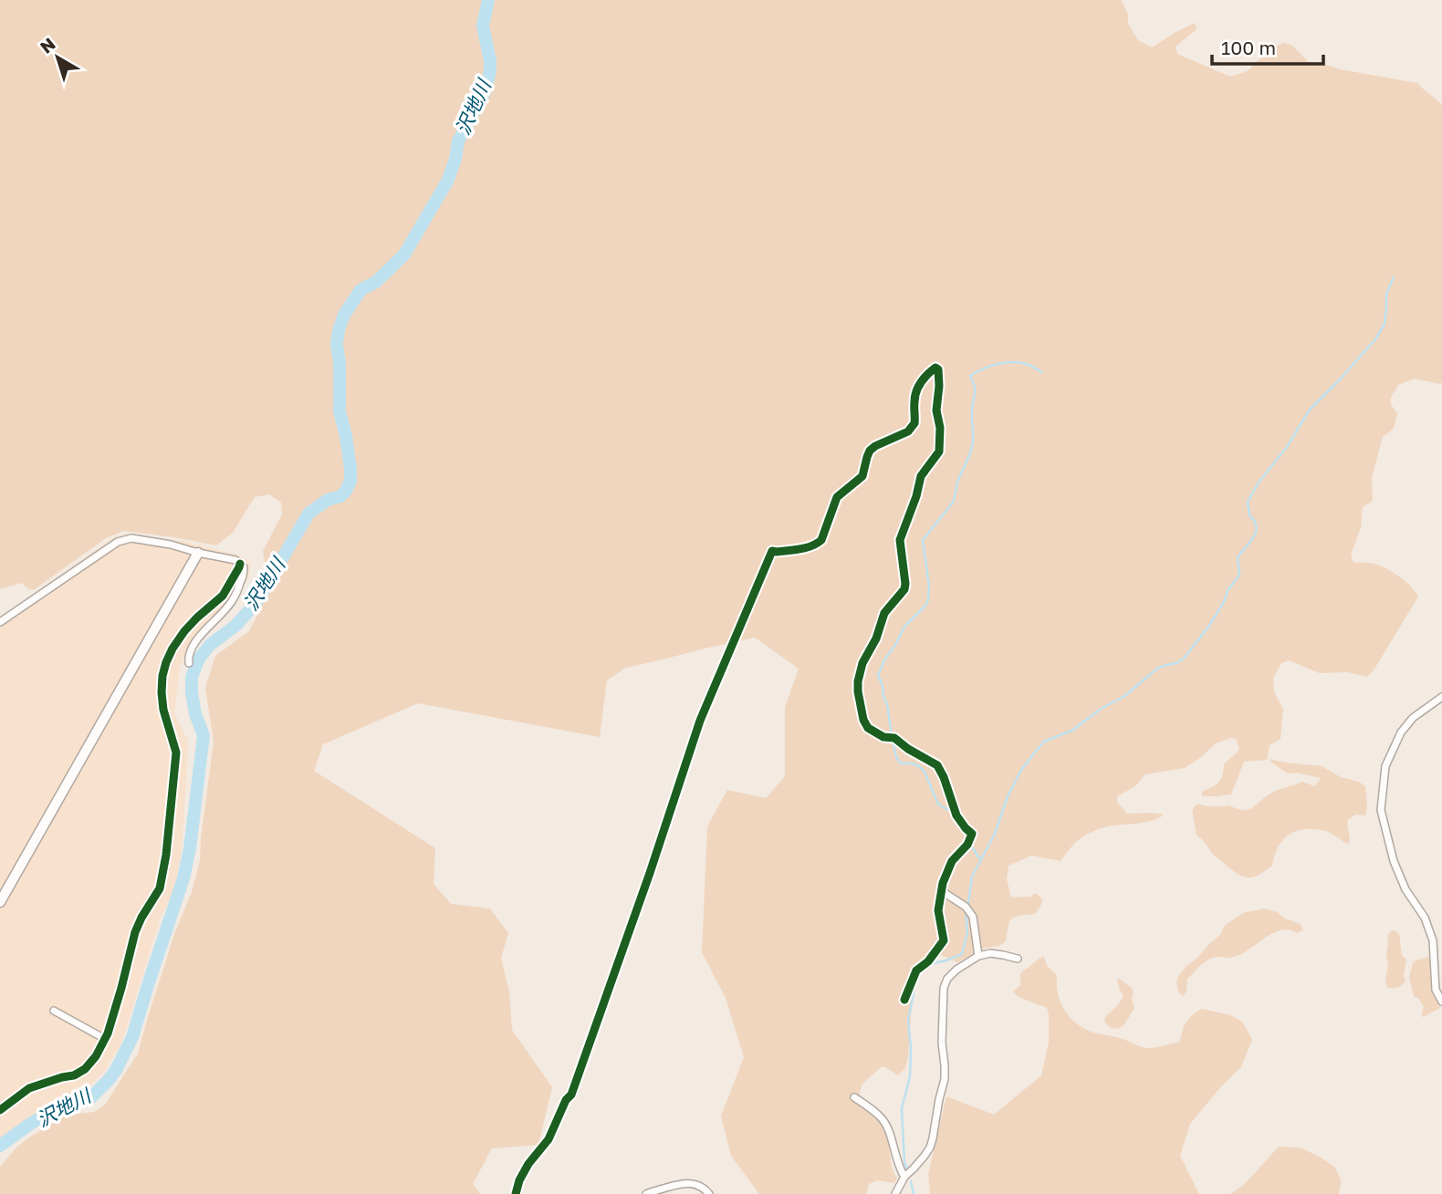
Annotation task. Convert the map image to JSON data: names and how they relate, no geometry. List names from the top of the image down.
{
  "water": ["沢地川"],
  "scale_bar": "100 m",
  "north": "top left"
}
